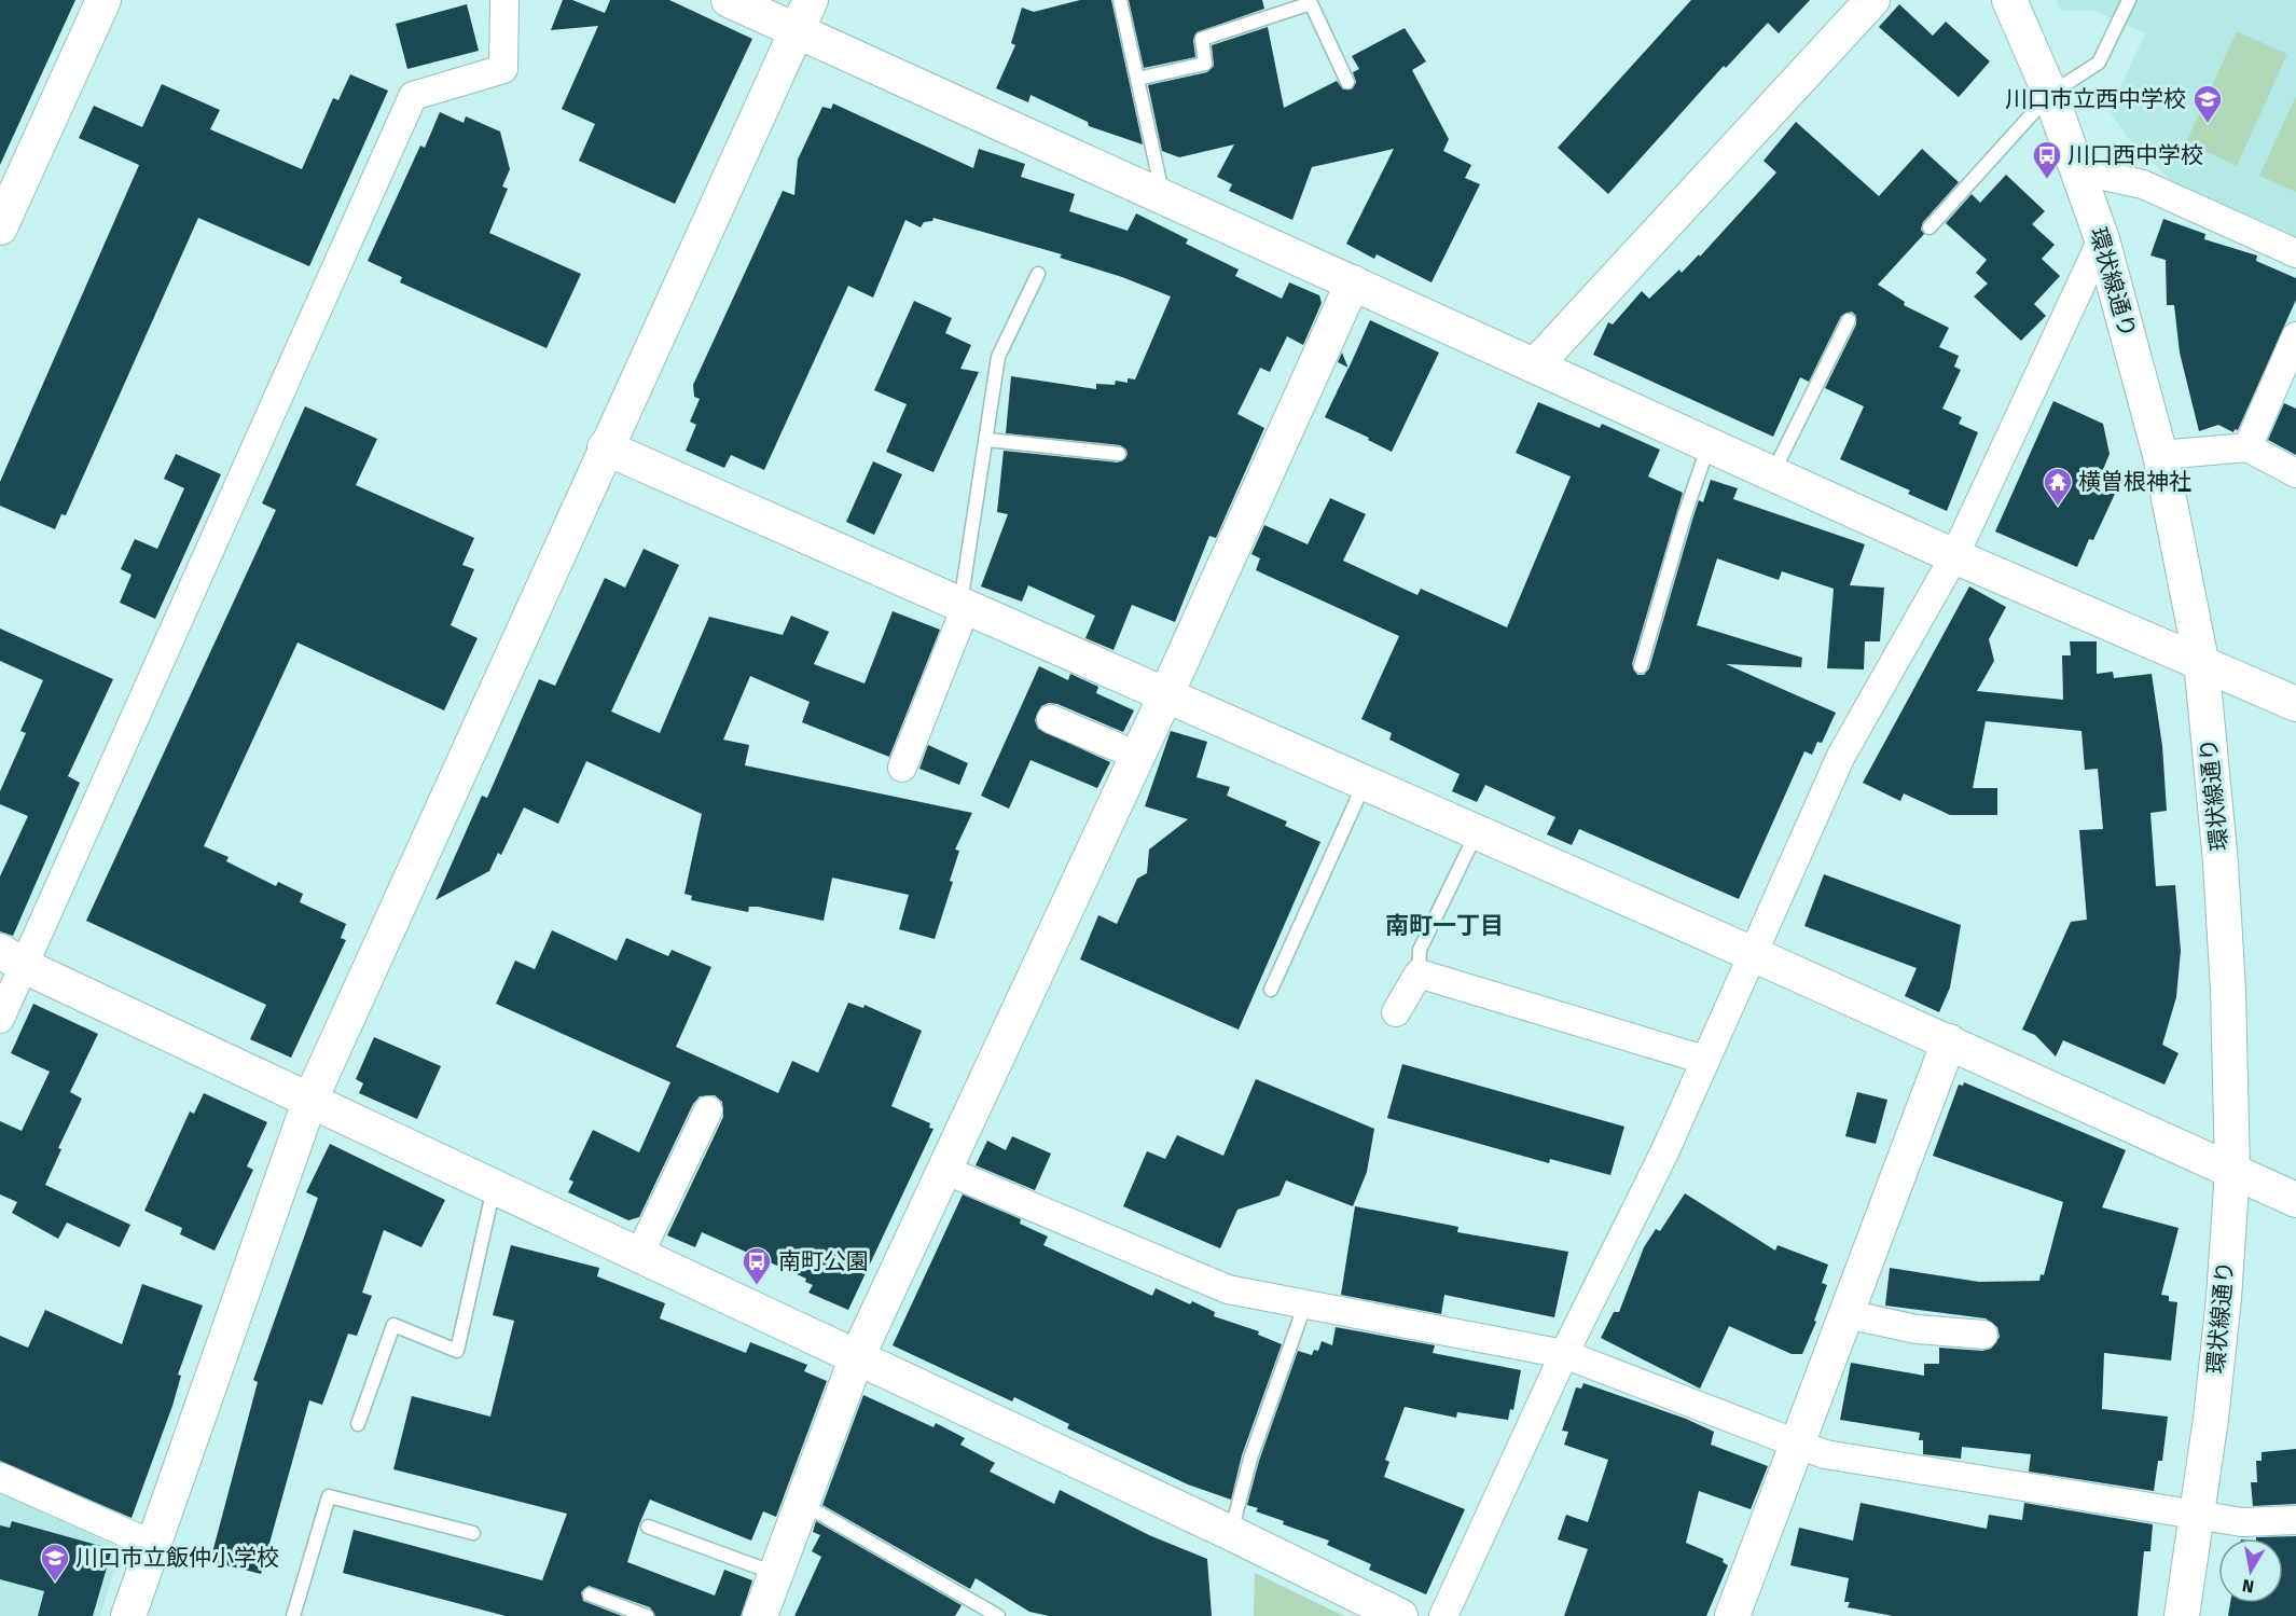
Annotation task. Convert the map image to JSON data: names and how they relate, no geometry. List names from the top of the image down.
{
  "streets": {
    "street": ["環状線通り"]
  },
  "districts": ["南町一丁目"],
  "places": {
    "school or university": ["川口市立西中学校", "川口市立飯仲小学校"],
    "bus stop": ["川口西中学校", "南町公園"],
    "temple": ["横曽根神社"]
  },
  "north": "bottom"
}
